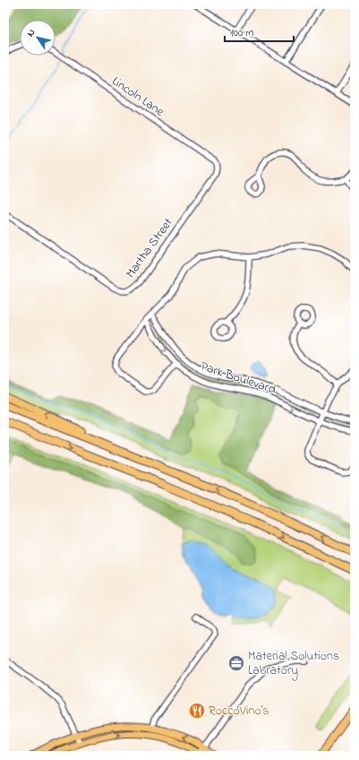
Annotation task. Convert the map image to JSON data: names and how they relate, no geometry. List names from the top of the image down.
{
  "streets": {
    "street": ["Lincoln Lane", "Martha Street", "Park Boulevard"]
  },
  "crossings": [
    ["Lincoln Lane", "Martha Street"]
  ],
  "places": {
    "office": ["Material Solutions Labratory"],
    "restaurant": ["RoccoVino's"]
  },
  "scale_bar": "100 m",
  "north": "top left"
}
